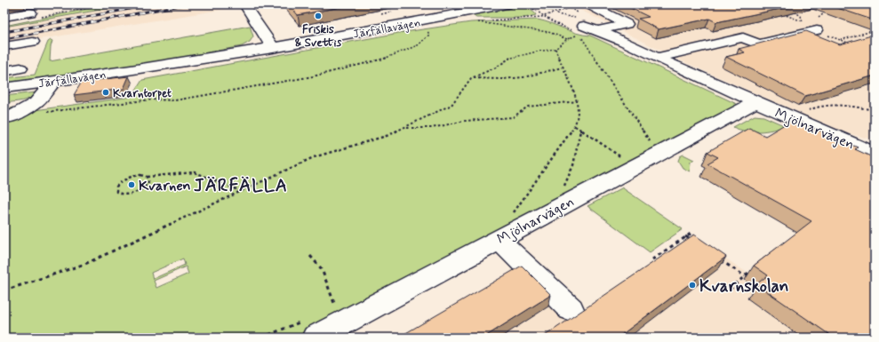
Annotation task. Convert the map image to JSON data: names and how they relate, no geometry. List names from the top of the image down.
{
  "streets": {
    "street": ["Järfällavägen", "Mjölnarvägen"]
  },
  "districts": ["JÄRFÄLLA"],
  "places": [
    "Friskis & Svettis",
    "Kvarntorpet",
    "Kvarnen",
    "Kvarnskolan"
  ]
}
